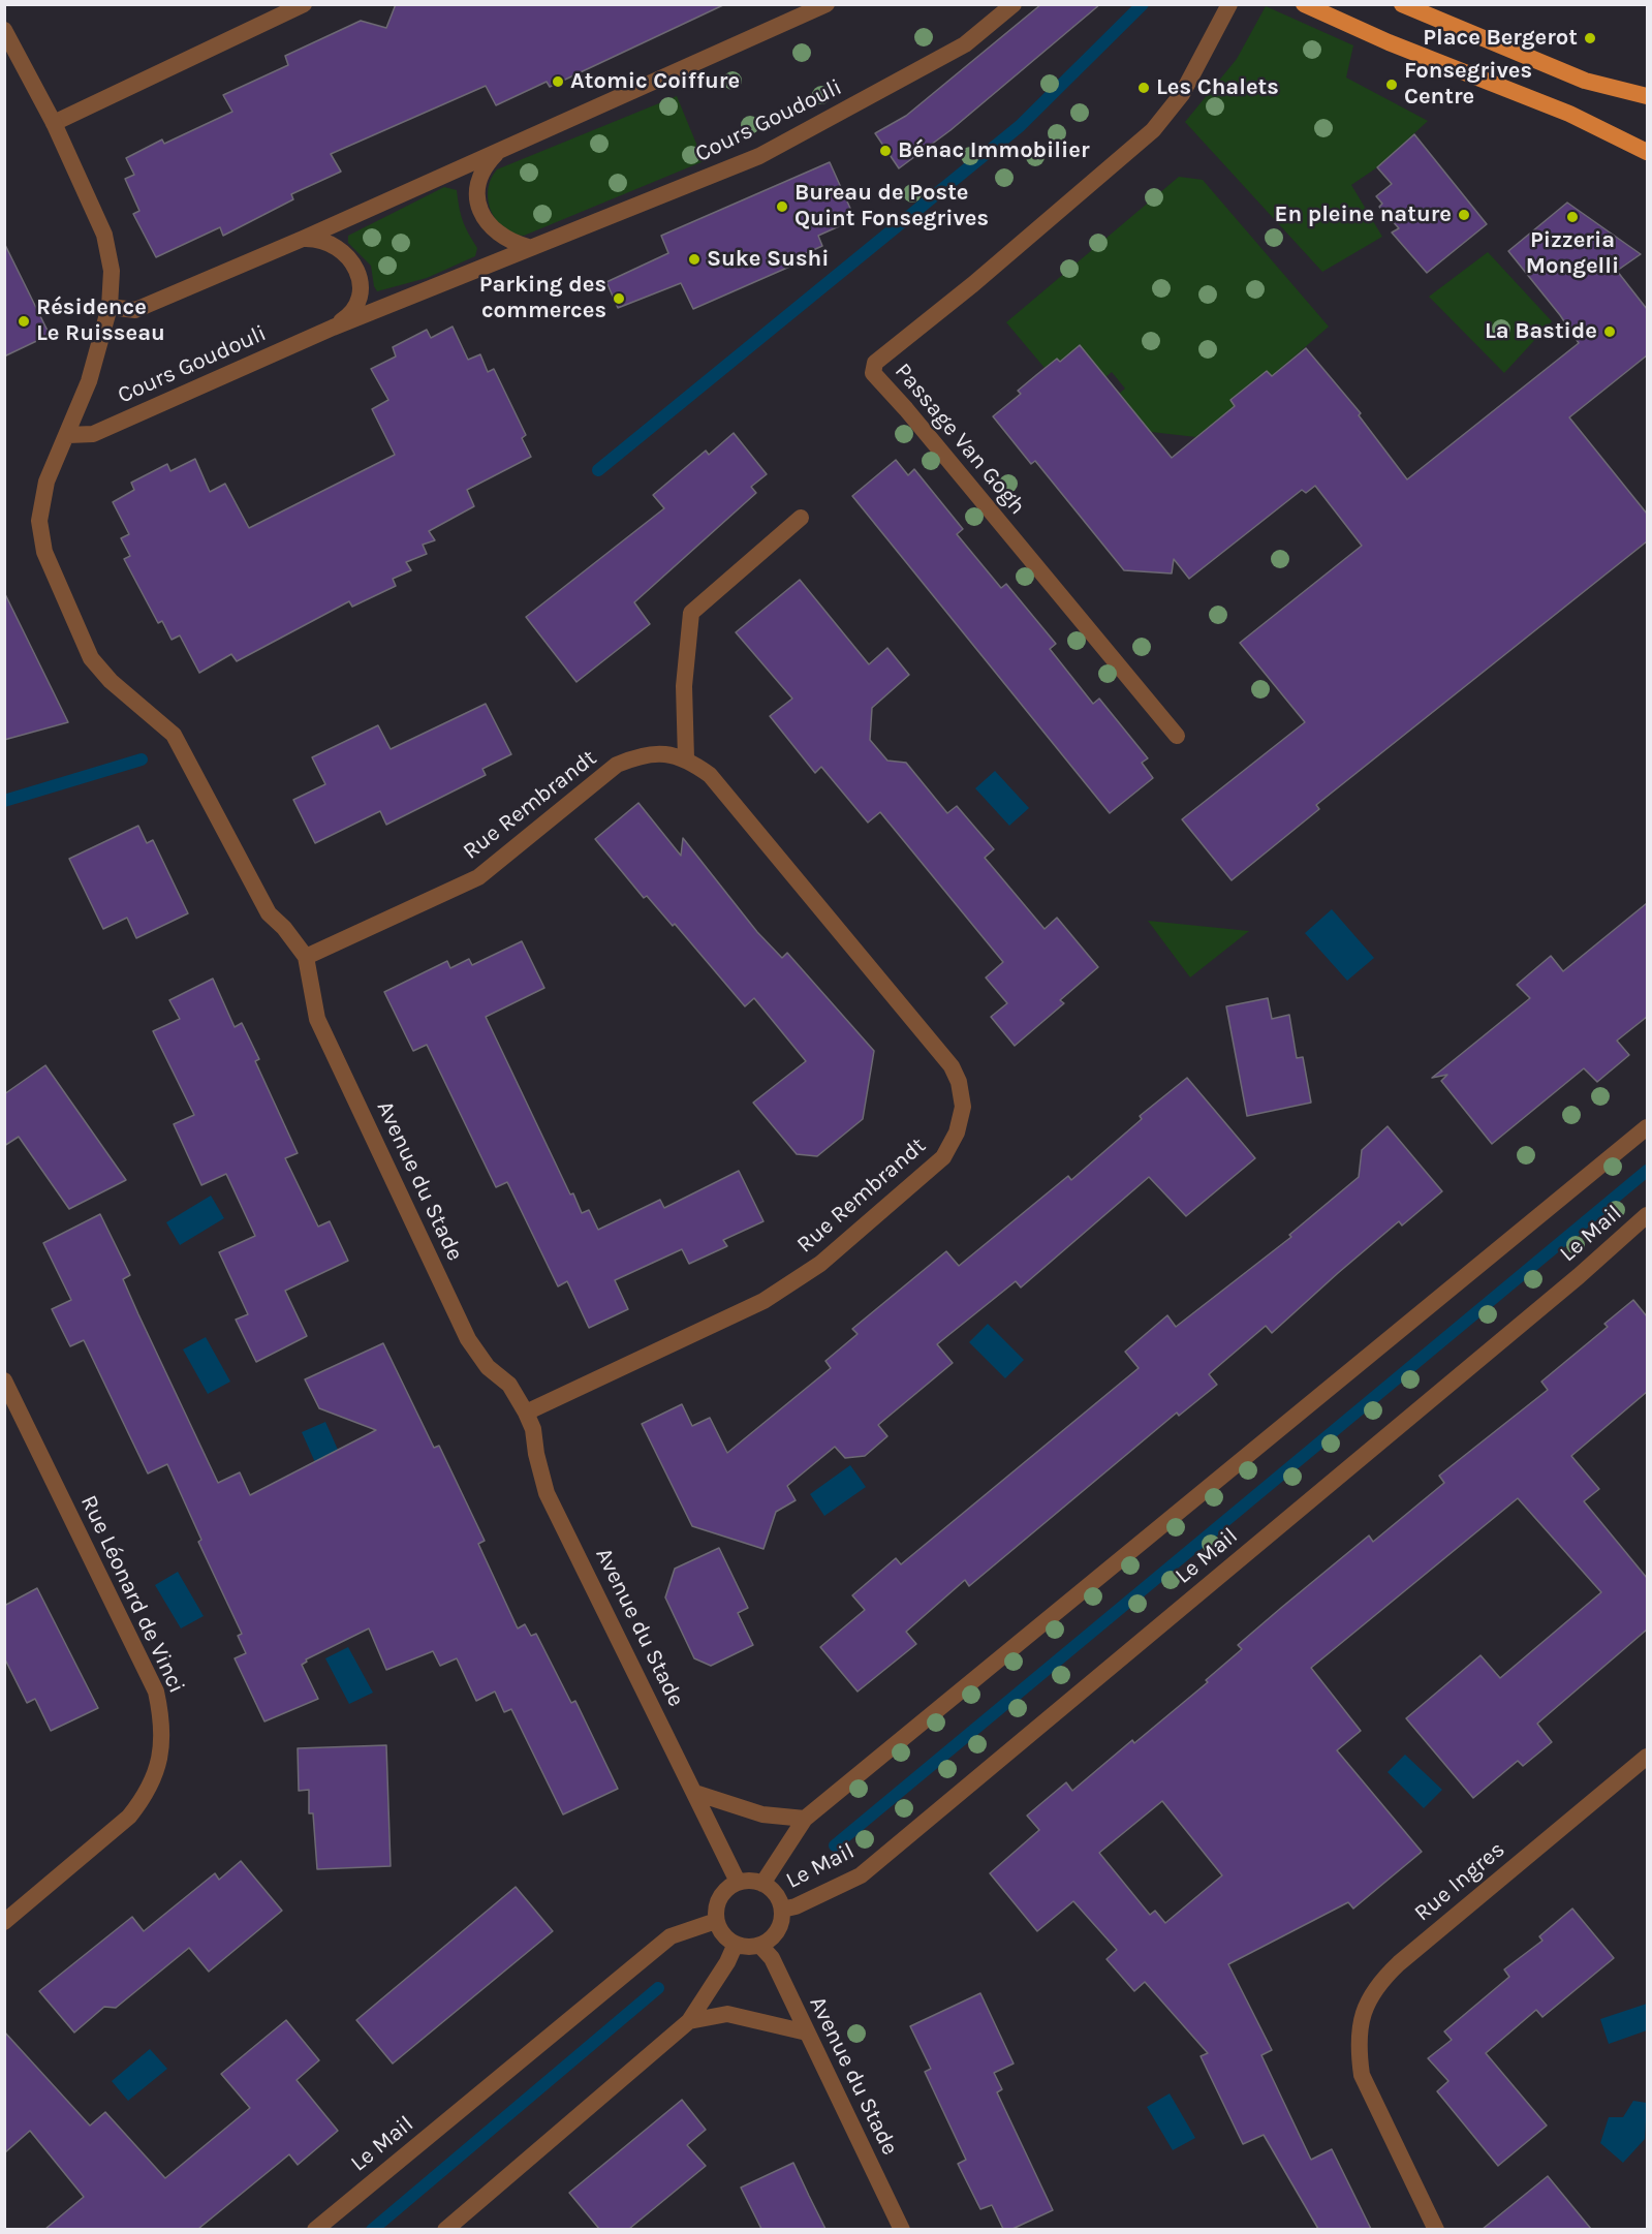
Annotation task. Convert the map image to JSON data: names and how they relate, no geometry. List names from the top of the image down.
{
  "streets": {
    "street": [
      "Cours Goudouli",
      "Passage Van Gogh",
      "Rue Rembrandt",
      "Avenue du Stade",
      "Le Mail",
      "Rue Léonard de Vinci",
      "Rue Ingres"
    ]
  },
  "crossings": [
    ["Cours Goudouli", "Avenue du Stade"],
    ["Rue Rembrandt", "Avenue du Stade"],
    ["Avenue du Stade", "Le Mail"]
  ],
  "places": [
    "Place Bergerot",
    "Atomic Coiffure",
    "Fonsegrives Centre",
    "Les Chalets",
    "Bénac Immobilier",
    "Bureau de Poste Quint Fonsegrives",
    "En pleine nature",
    "Pizzeria Mongelli",
    "Suke Sushi",
    "Parking des commerces",
    "Résidence Le Ruisseau",
    "La Bastide"
  ]
}
